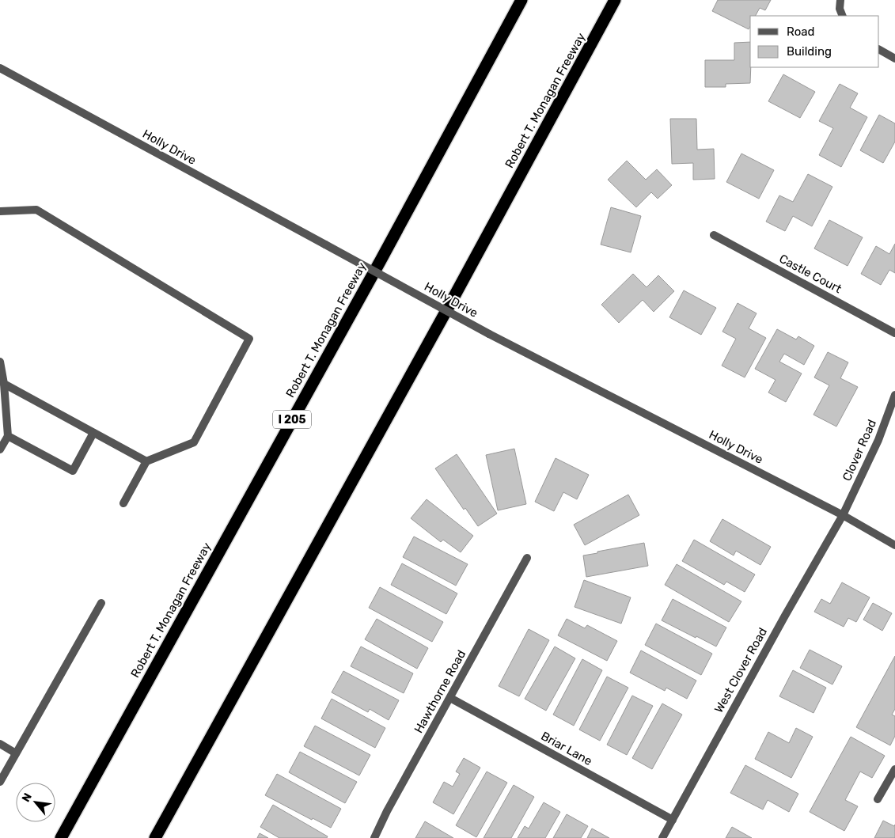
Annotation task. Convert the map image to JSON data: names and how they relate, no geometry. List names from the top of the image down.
{
  "streets": {
    "highway": ["Robert T. Monagan Freeway", "I 205"],
    "street": [
      "Holly Drive",
      "Castle Court",
      "Clover Road",
      "West Clover Road",
      "Hawthorne Road",
      "Briar Lane"
    ]
  },
  "crossings": [
    ["Holly Drive", "Clover Road"],
    ["Holly Drive", "West Clover Road"],
    ["Clover Road", "West Clover Road"],
    ["West Clover Road", "Briar Lane"],
    ["Hawthorne Road", "Briar Lane"]
  ],
  "legend": ["Road", "Building"],
  "north": "top left"
}
